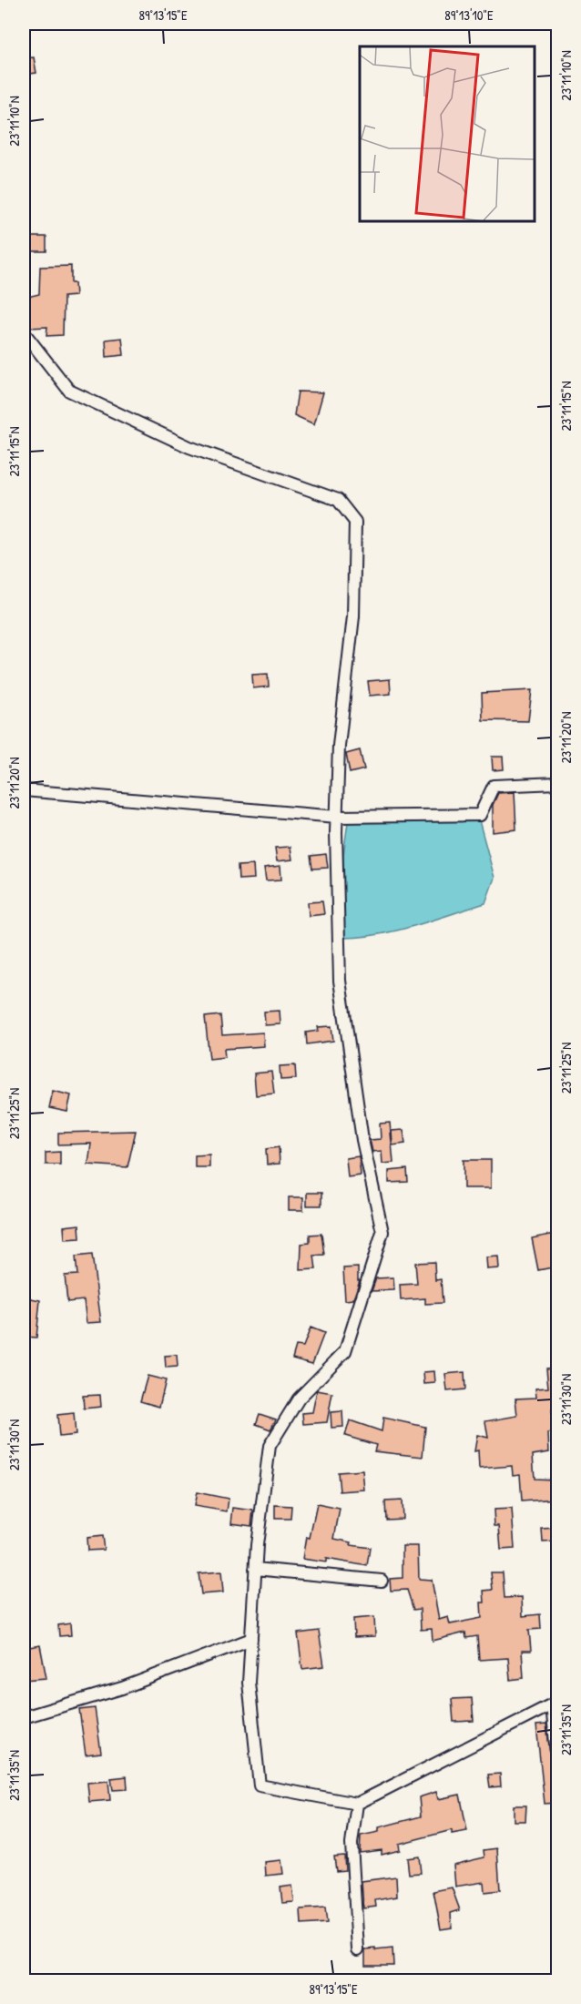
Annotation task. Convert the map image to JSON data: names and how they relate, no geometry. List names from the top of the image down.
{
  "coordinates": [
    "89°13'15\"E",
    "89°13'10\"E",
    "23°11'10\"N",
    "23°11'15\"N",
    "23°11'20\"N",
    "23°11'25\"N",
    "23°11'30\"N",
    "23°11'35\"N"
  ]
}
